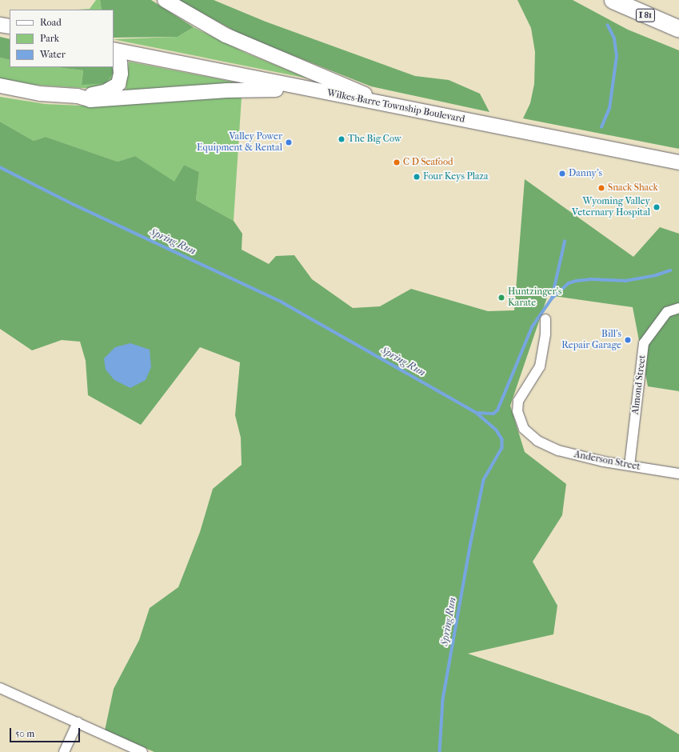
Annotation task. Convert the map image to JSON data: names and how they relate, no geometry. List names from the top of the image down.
{
  "streets": {
    "highway": ["I 81"],
    "main road": ["Wilkes-Barre Township Boulevard"],
    "street": ["Almond Street", "Anderson Street"]
  },
  "crossings": [
    ["Almond Street", "Anderson Street"]
  ],
  "water": ["Spring Run"],
  "places": [
    "The Big Cow",
    "Valley Power Equipment & Rental",
    "C D Seafood",
    "Danny's",
    "Four Keys Plaza",
    "Snack Shack",
    "Wyoming Valley Veternary Hospital",
    "Huntzinger's Karate",
    "Bill's Repair Garage"
  ],
  "legend": ["Road", "Park", "Water"],
  "scale_bar": "50 m"
}
